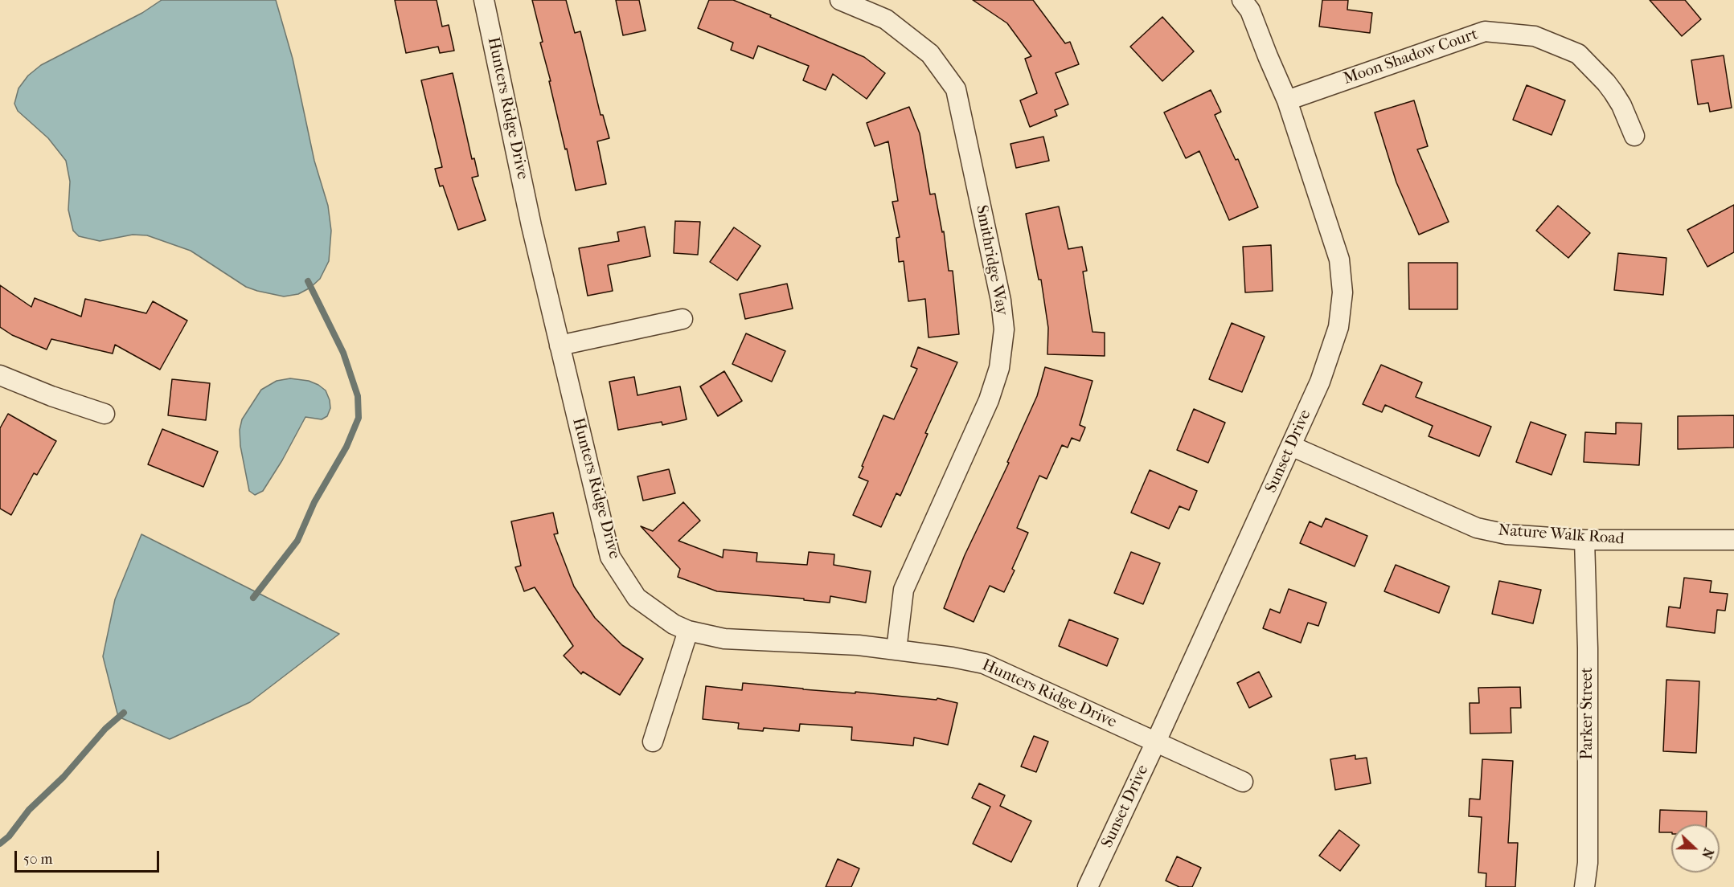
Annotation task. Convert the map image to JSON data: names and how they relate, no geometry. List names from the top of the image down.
{
  "streets": {
    "street": [
      "Moon Shadow Court",
      "Hunters Ridge Drive",
      "Smithridge Way",
      "Sunset Drive",
      "Nature Walk Road",
      "Parker Street"
    ]
  },
  "crossings": [
    ["Moon Shadow Court", "Sunset Drive"],
    ["Hunters Ridge Drive", "Smithridge Way"],
    ["Hunters Ridge Drive", "Sunset Drive"],
    ["Sunset Drive", "Nature Walk Road"],
    ["Nature Walk Road", "Parker Street"]
  ],
  "scale_bar": "50 m",
  "north": "right"
}
